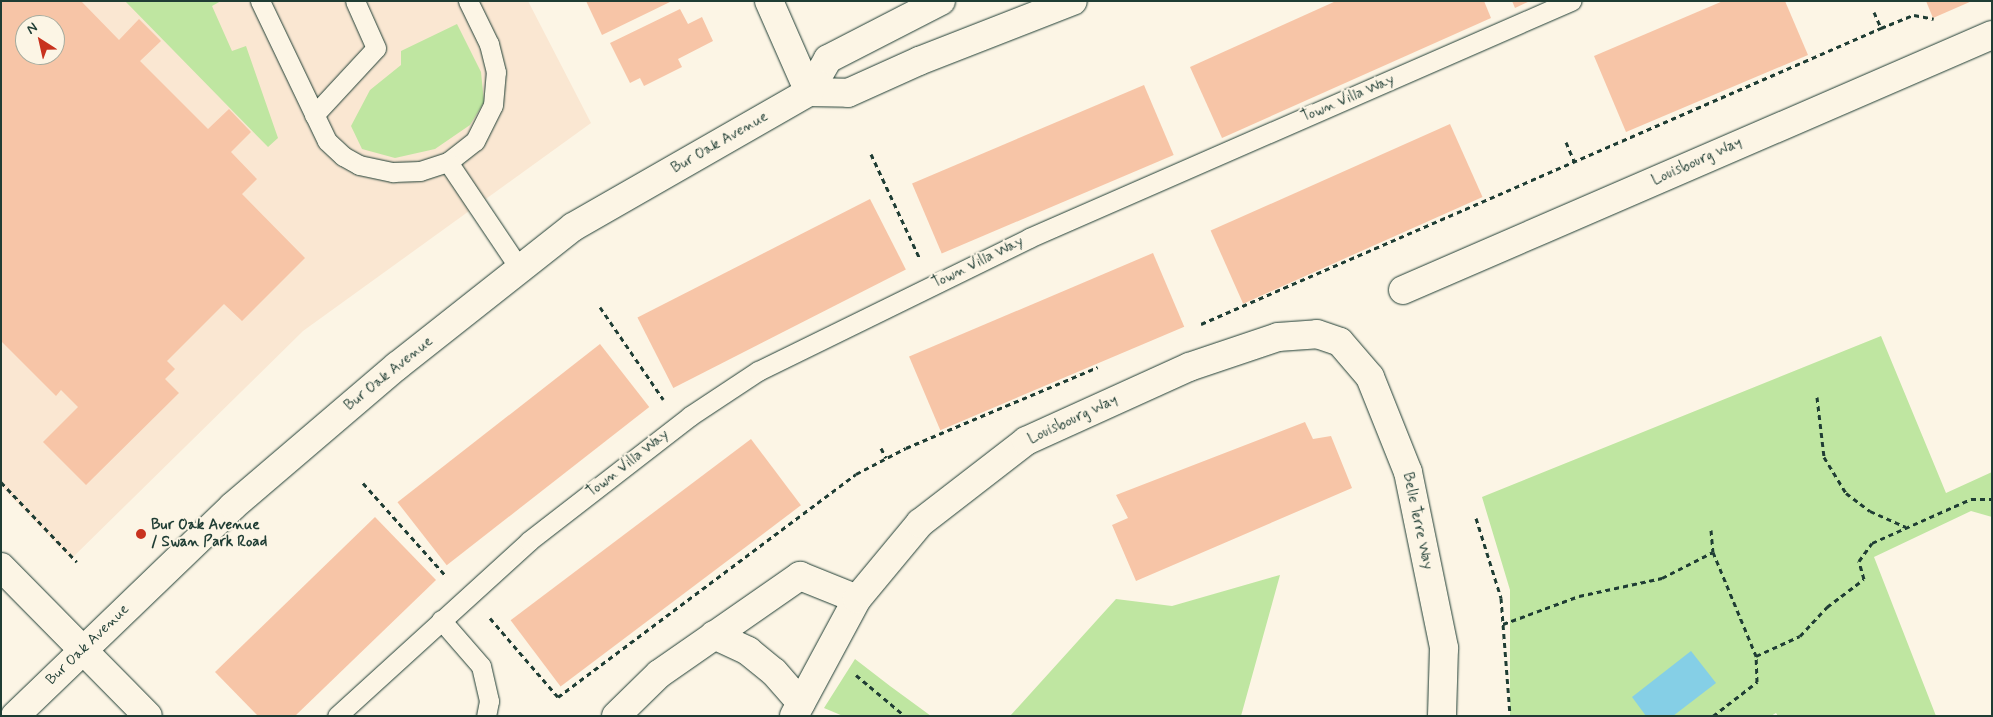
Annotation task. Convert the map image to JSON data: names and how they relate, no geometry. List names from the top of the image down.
{
  "streets": {
    "street": ["Bur Oak Avenue", "Louisbourg Way", "Belle Terre Way"],
    "lane": ["Town Villa Way"]
  },
  "crossings": [
    ["Louisbourg Way", "Belle Terre Way"]
  ],
  "places": ["Bur Oak Avenue / Swan Park Road"],
  "north": "top left"
}
